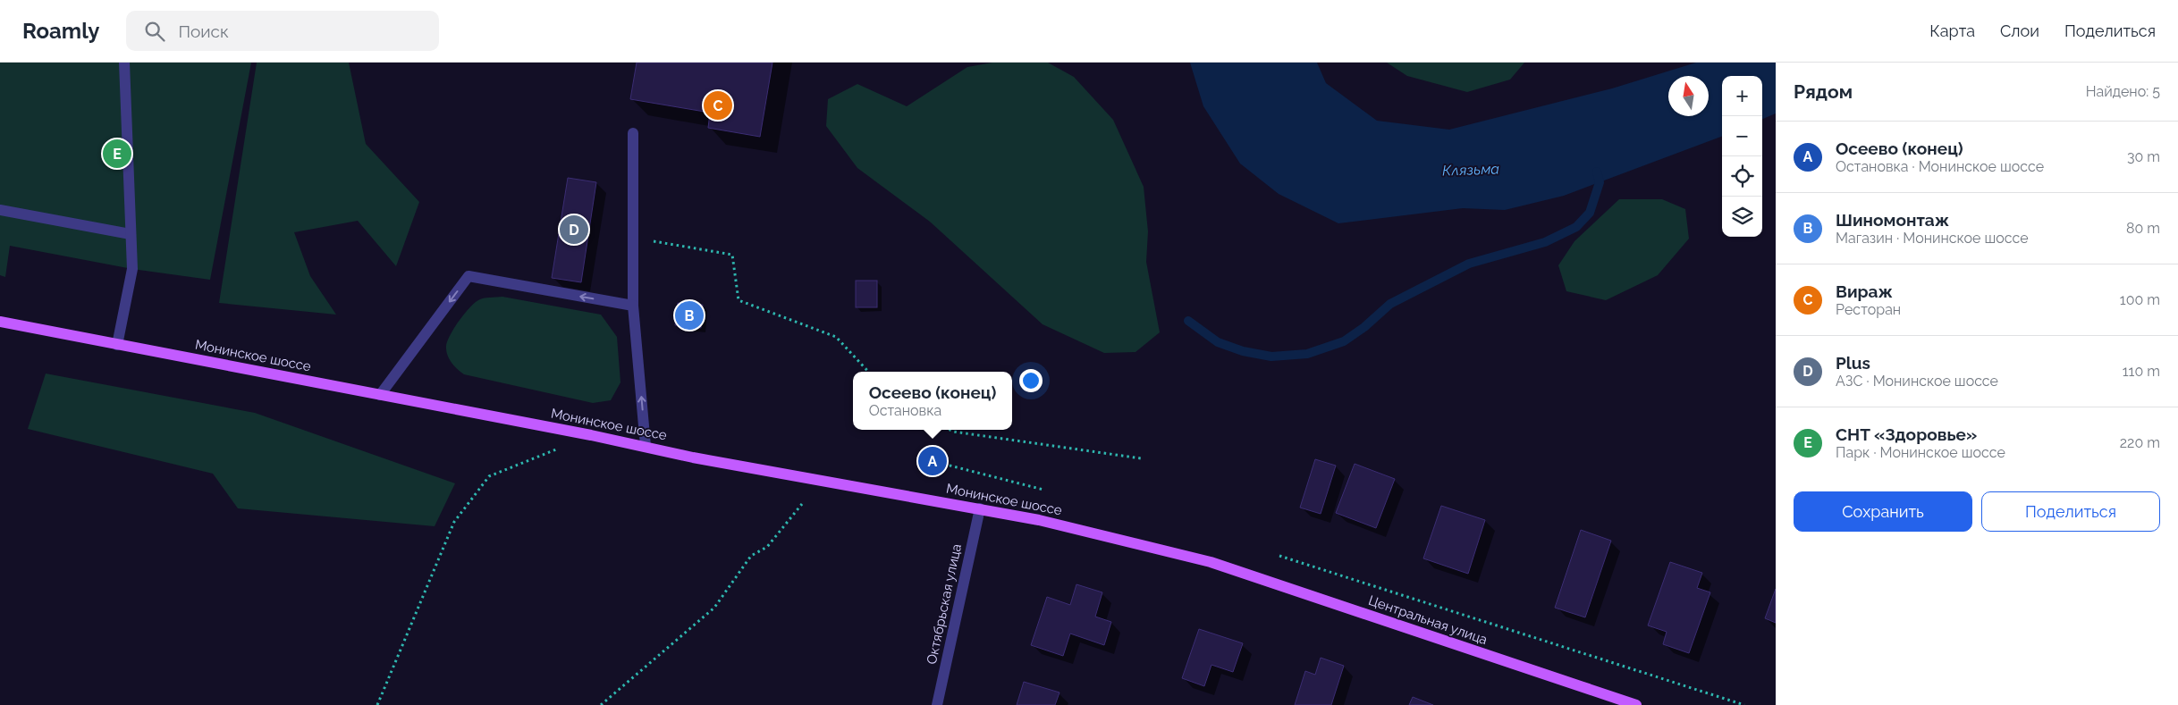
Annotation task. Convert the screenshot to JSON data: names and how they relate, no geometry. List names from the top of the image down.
{
  "streets": {
    "main road": ["Монинское шоссе", "Центральная улица"],
    "street": ["Октябрьская улица"]
  },
  "crossings": [
    ["Монинское шоссе", "Октябрьская улица"],
    ["Монинское шоссе", "Центральная улица"]
  ],
  "water": ["Клязьма"],
  "north": "top",
  "page": {
    "header": "Roamly",
    "search": "Поиск",
    "nav": ["Карта", "Слои", "Поделиться"],
    "heading": ["Рядом", "Найдено: 5"],
    "map_buttons": ["+", "−"],
    "pins": [
      "C",
      "E",
      "D",
      "B",
      "A"
    ],
    "list": [
      {
        "mark": "A",
        "name": "Осеево (конец)",
        "note": "Остановка · Монинское шоссе",
        "value": "30 m"
      },
      {
        "mark": "B",
        "name": "Шиномонтаж",
        "note": "Магазин · Монинское шоссе",
        "value": "80 m"
      },
      {
        "mark": "C",
        "name": "Вираж",
        "note": "Ресторан",
        "value": "100 m"
      },
      {
        "mark": "D",
        "name": "Plus",
        "note": "АЗС · Монинское шоссе",
        "value": "110 m"
      },
      {
        "mark": "E",
        "name": "СНТ «Здоровье»",
        "note": "Парк · Монинское шоссе",
        "value": "220 m"
      }
    ],
    "popup": ["Осеево (конец)", "Остановка"],
    "buttons": ["Сохранить", "Поделиться"]
  }
}
